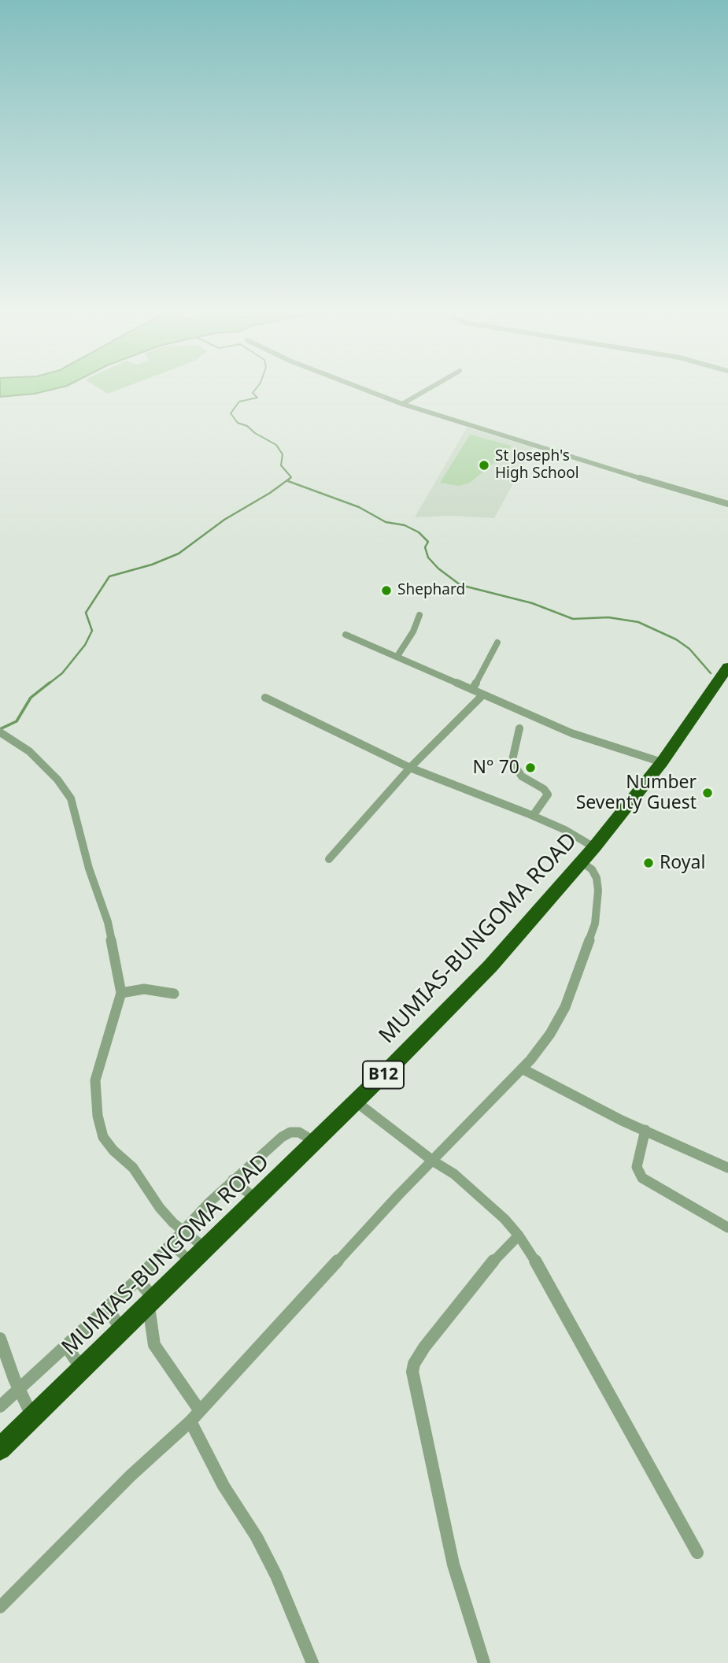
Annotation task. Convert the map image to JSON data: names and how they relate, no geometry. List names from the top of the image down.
{
  "streets": {
    "highway": ["MUMIAS-BUNGOMA ROAD", "B12"]
  },
  "places": [
    "St Joseph's High School",
    "Shephard",
    "N° 70",
    "Number Seventy Guest",
    "Royal"
  ]
}
